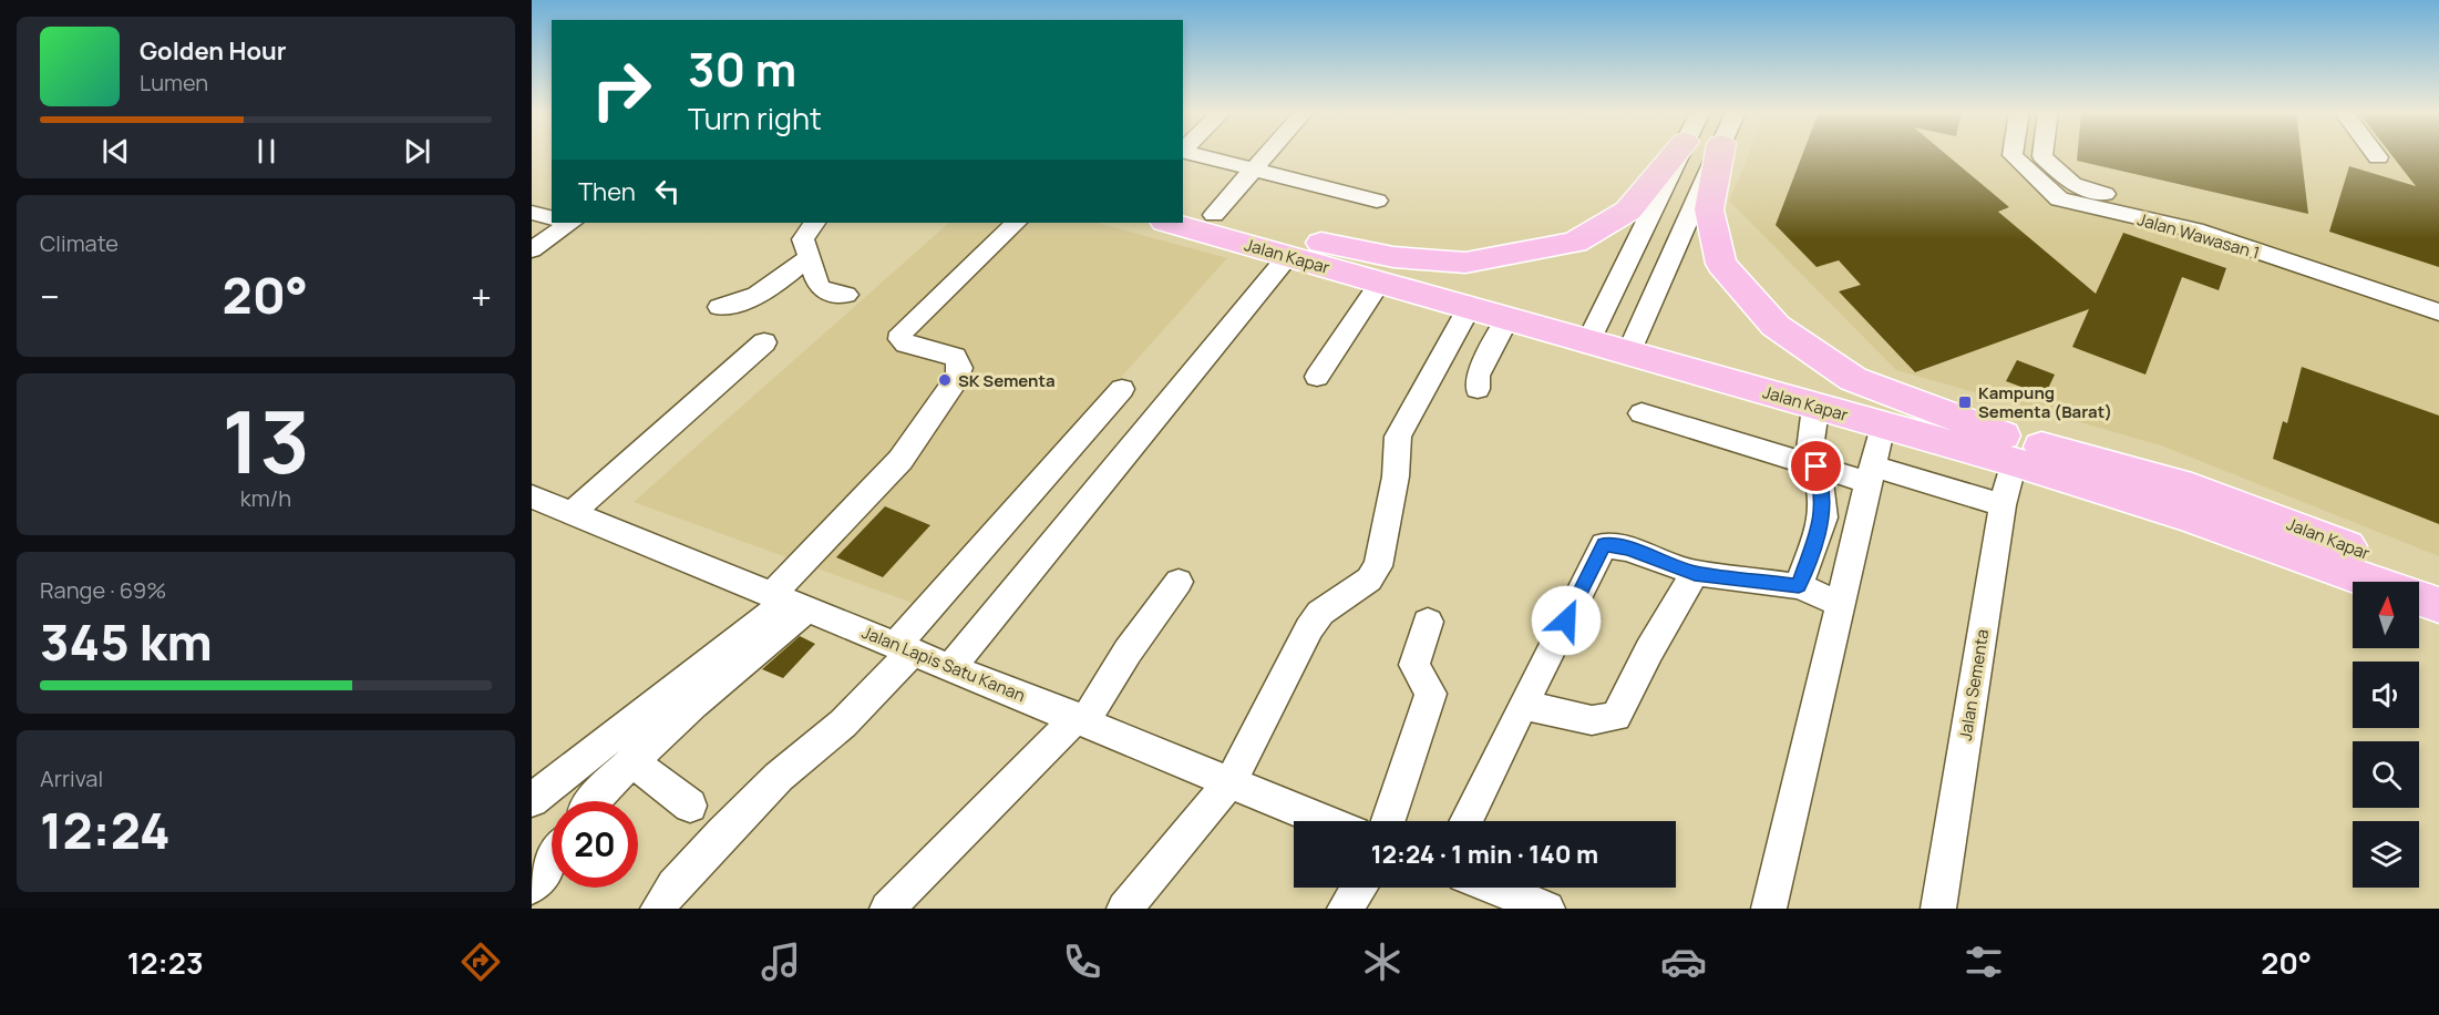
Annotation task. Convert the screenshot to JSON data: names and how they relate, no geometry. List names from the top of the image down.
{
  "streets": {
    "highway": ["Jalan Kapar"],
    "street": ["Jalan Wawasan 1", "Jalan Lapis Satu Kanan", "Jalan Sementa"]
  },
  "crossings": [
    ["Jalan Kapar", "Jalan Sementa"]
  ],
  "places": {
    "other": ["SK Sementa"],
    "transit": ["Kampung Sementa (Barat)"]
  },
  "north": "top",
  "page": {
    "turn": ["30 m", "Turn right"],
    "song": ["Golden Hour", "Lumen"],
    "then": "Then",
    "tile": [
      "Climate",
      ["13", "km/h"],
      ["Range · 69%", "345 km"],
      ["Arrival", "12:24"]
    ],
    "heat": ["−", "20°", "+"],
    "limit": "20",
    "trip": "12:24 · 1 min · 140 m",
    "tabs": ["12:23", "20°"]
  }
}
